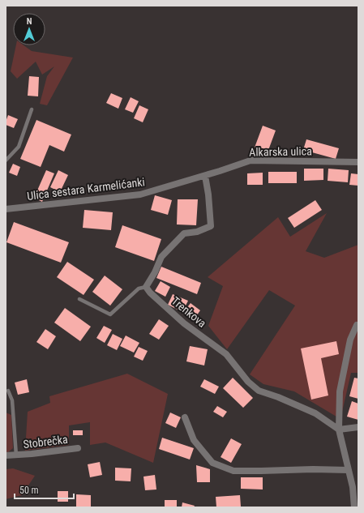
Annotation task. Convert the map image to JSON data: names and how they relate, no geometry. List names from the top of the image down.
{
  "streets": {
    "street": [
      "Alkarska ulica",
      "Ulica sestara Karmelićanki",
      "Trenkova",
      "Stobrečka"
    ]
  },
  "crossings": [
    ["Alkarska ulica", "Ulica sestara Karmelićanki"]
  ],
  "scale_bar": "50 m",
  "north": "top"
}
